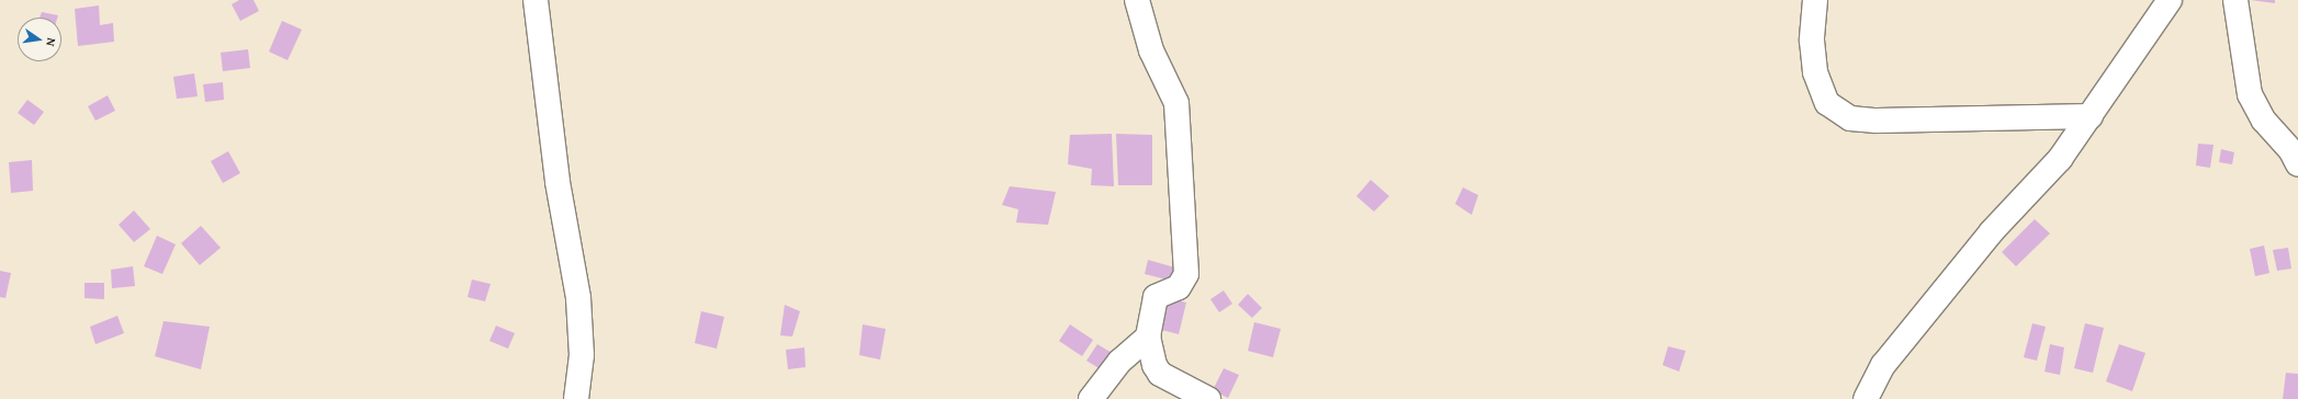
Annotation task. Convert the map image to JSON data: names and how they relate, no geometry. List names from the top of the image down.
{
  "north": "right"
}
